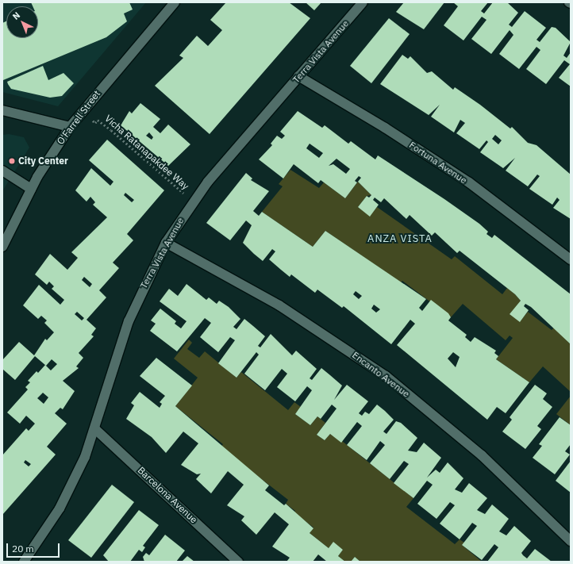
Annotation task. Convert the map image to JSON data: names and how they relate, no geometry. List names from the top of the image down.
{
  "streets": {
    "street": [
      "Terra Vista Avenue",
      "O'Farrell Street",
      "Fortuna Avenue",
      "Encanto Avenue",
      "Barcelona Avenue"
    ],
    "path": ["Vicha Ratanapakdee Way"]
  },
  "crossings": [
    ["Terra Vista Avenue", "Vicha Ratanapakdee Way"],
    ["Terra Vista Avenue", "Fortuna Avenue"],
    ["Terra Vista Avenue", "Encanto Avenue"],
    ["Terra Vista Avenue", "Barcelona Avenue"]
  ],
  "districts": ["ANZA VISTA"],
  "places": ["City Center"],
  "scale_bar": "20 m",
  "north": "top left"
}
